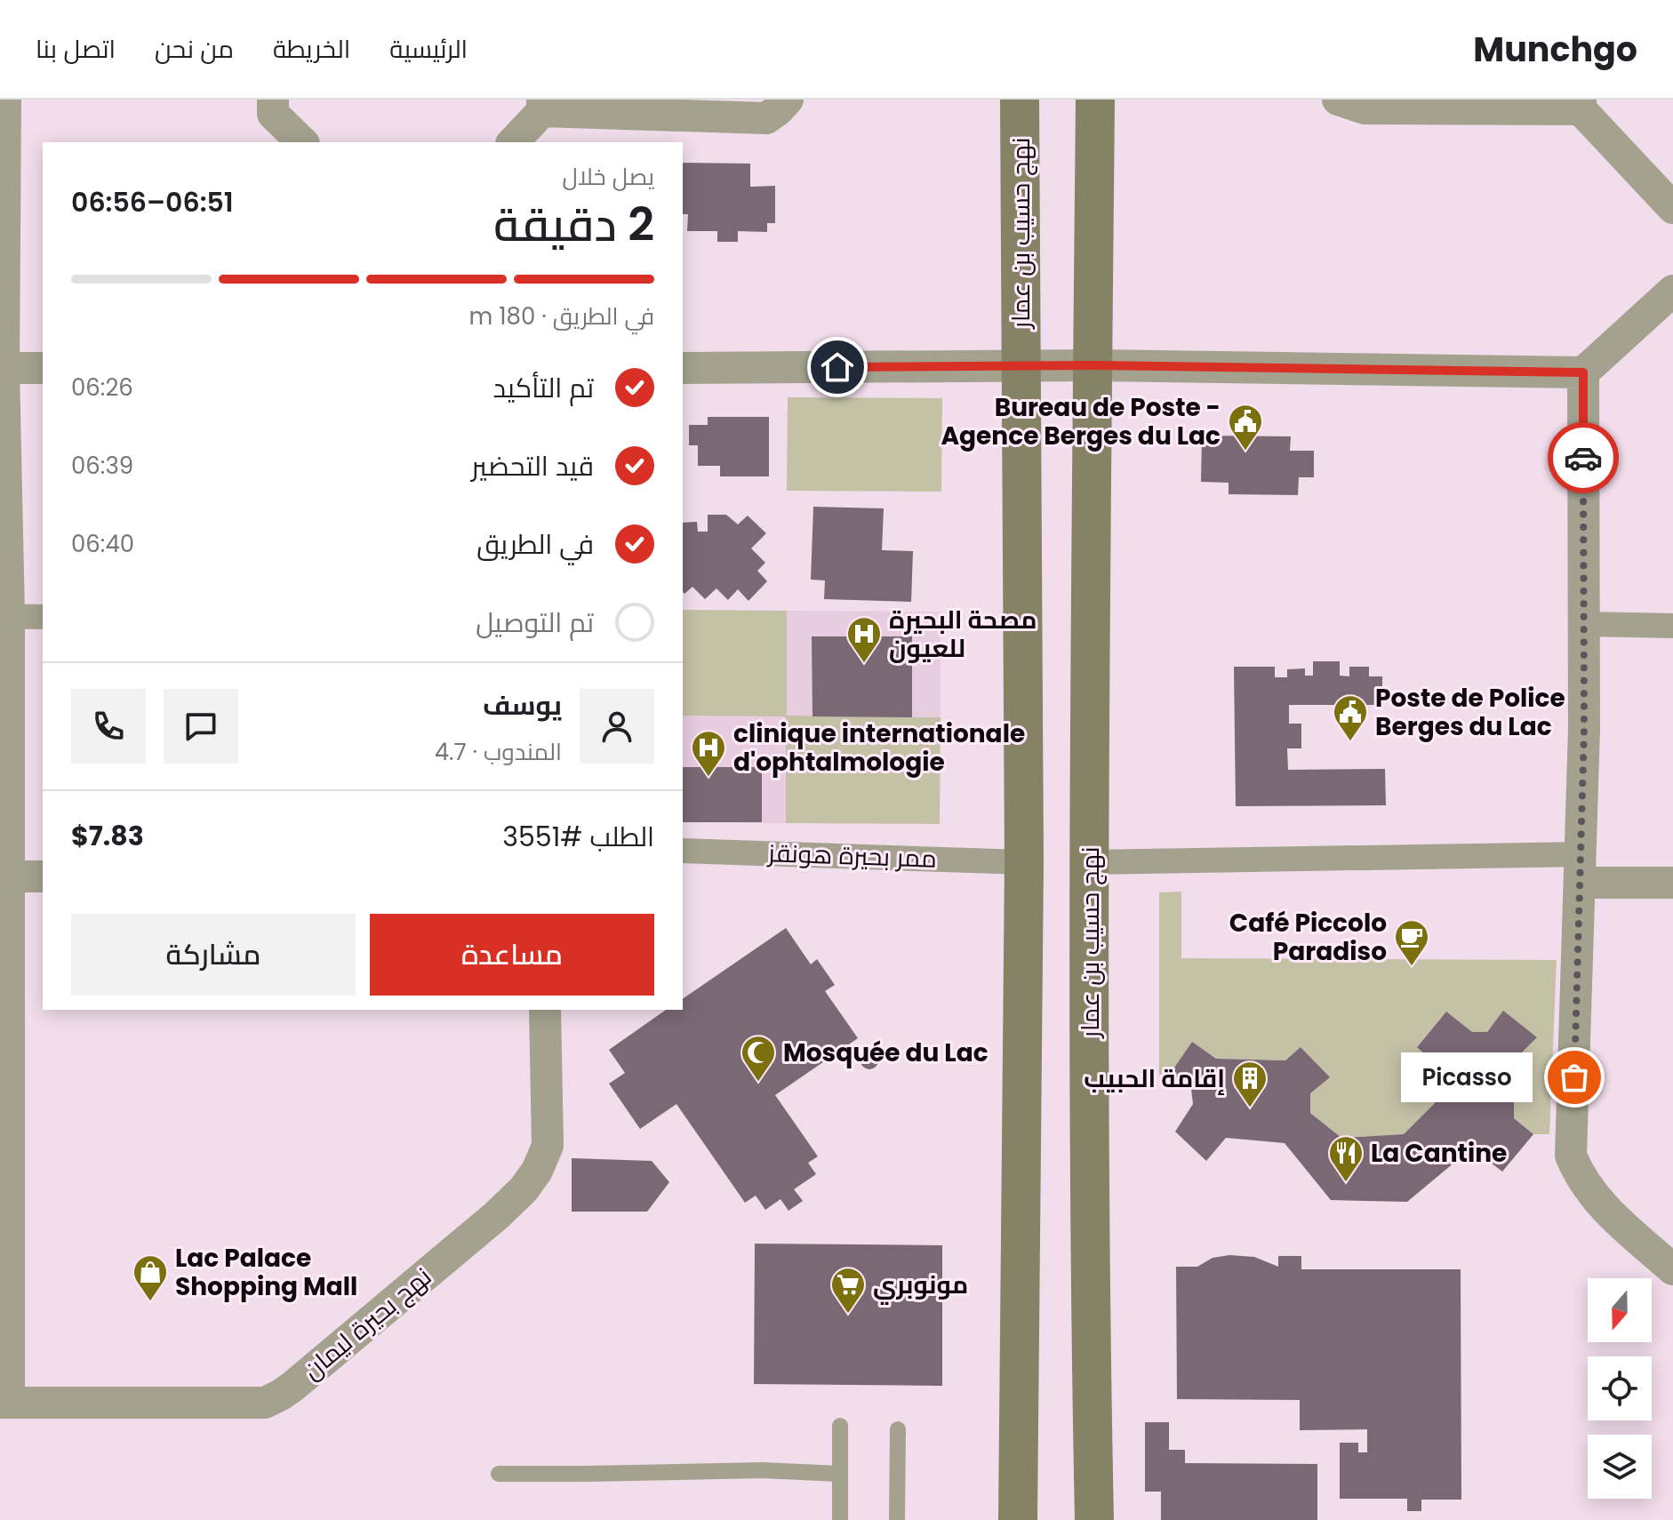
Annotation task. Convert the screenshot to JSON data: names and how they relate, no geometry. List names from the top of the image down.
{
  "streets": {
    "main road": ["نهج حسيب بن عمار"],
    "street": ["ممر بحيرة هونقز", "نهج بحيرة ليمان"]
  },
  "crossings": [
    ["نهج حسيب بن عمار", "ممر بحيرة هونقز"]
  ],
  "places": {
    "public building": ["Bureau de Poste - Agence Berges du Lac", "Poste de Police Berges du Lac"],
    "hospital": ["مصحة البحيرة للعيون", "clinique internationale d'ophtalmologie"],
    "cafe": ["Café Piccolo Paradiso"],
    "other": ["Picasso"],
    "mosque": ["Mosquée du Lac"],
    "building": ["إقامة الحبيب"],
    "restaurant": ["La Cantine"],
    "shop": ["Lac Palace Shopping Mall"],
    "supermarket": ["مونوبري"]
  },
  "north": "bottom",
  "page": {
    "header": "Munchgo",
    "nav": [
      "الرئيسية",
      "الخريطة",
      "من نحن",
      "اتصل بنا"
    ],
    "heading": ["2 دقيقة", "يصل خلال", "06:51–06:56"],
    "panel": [
      "يوسف",
      "المندوب · 4.7",
      "الطلب #3551",
      "$7.83"
    ],
    "bar": "في الطريق · 180 m",
    "list": [
      ["تم التأكيد", "06:26"],
      ["قيد التحضير", "06:39"],
      ["في الطريق", "06:40"],
      "تم التوصيل"
    ],
    "buttons": ["مساعدة", "مشاركة"],
    "bubble": "Picasso"
  }
}
